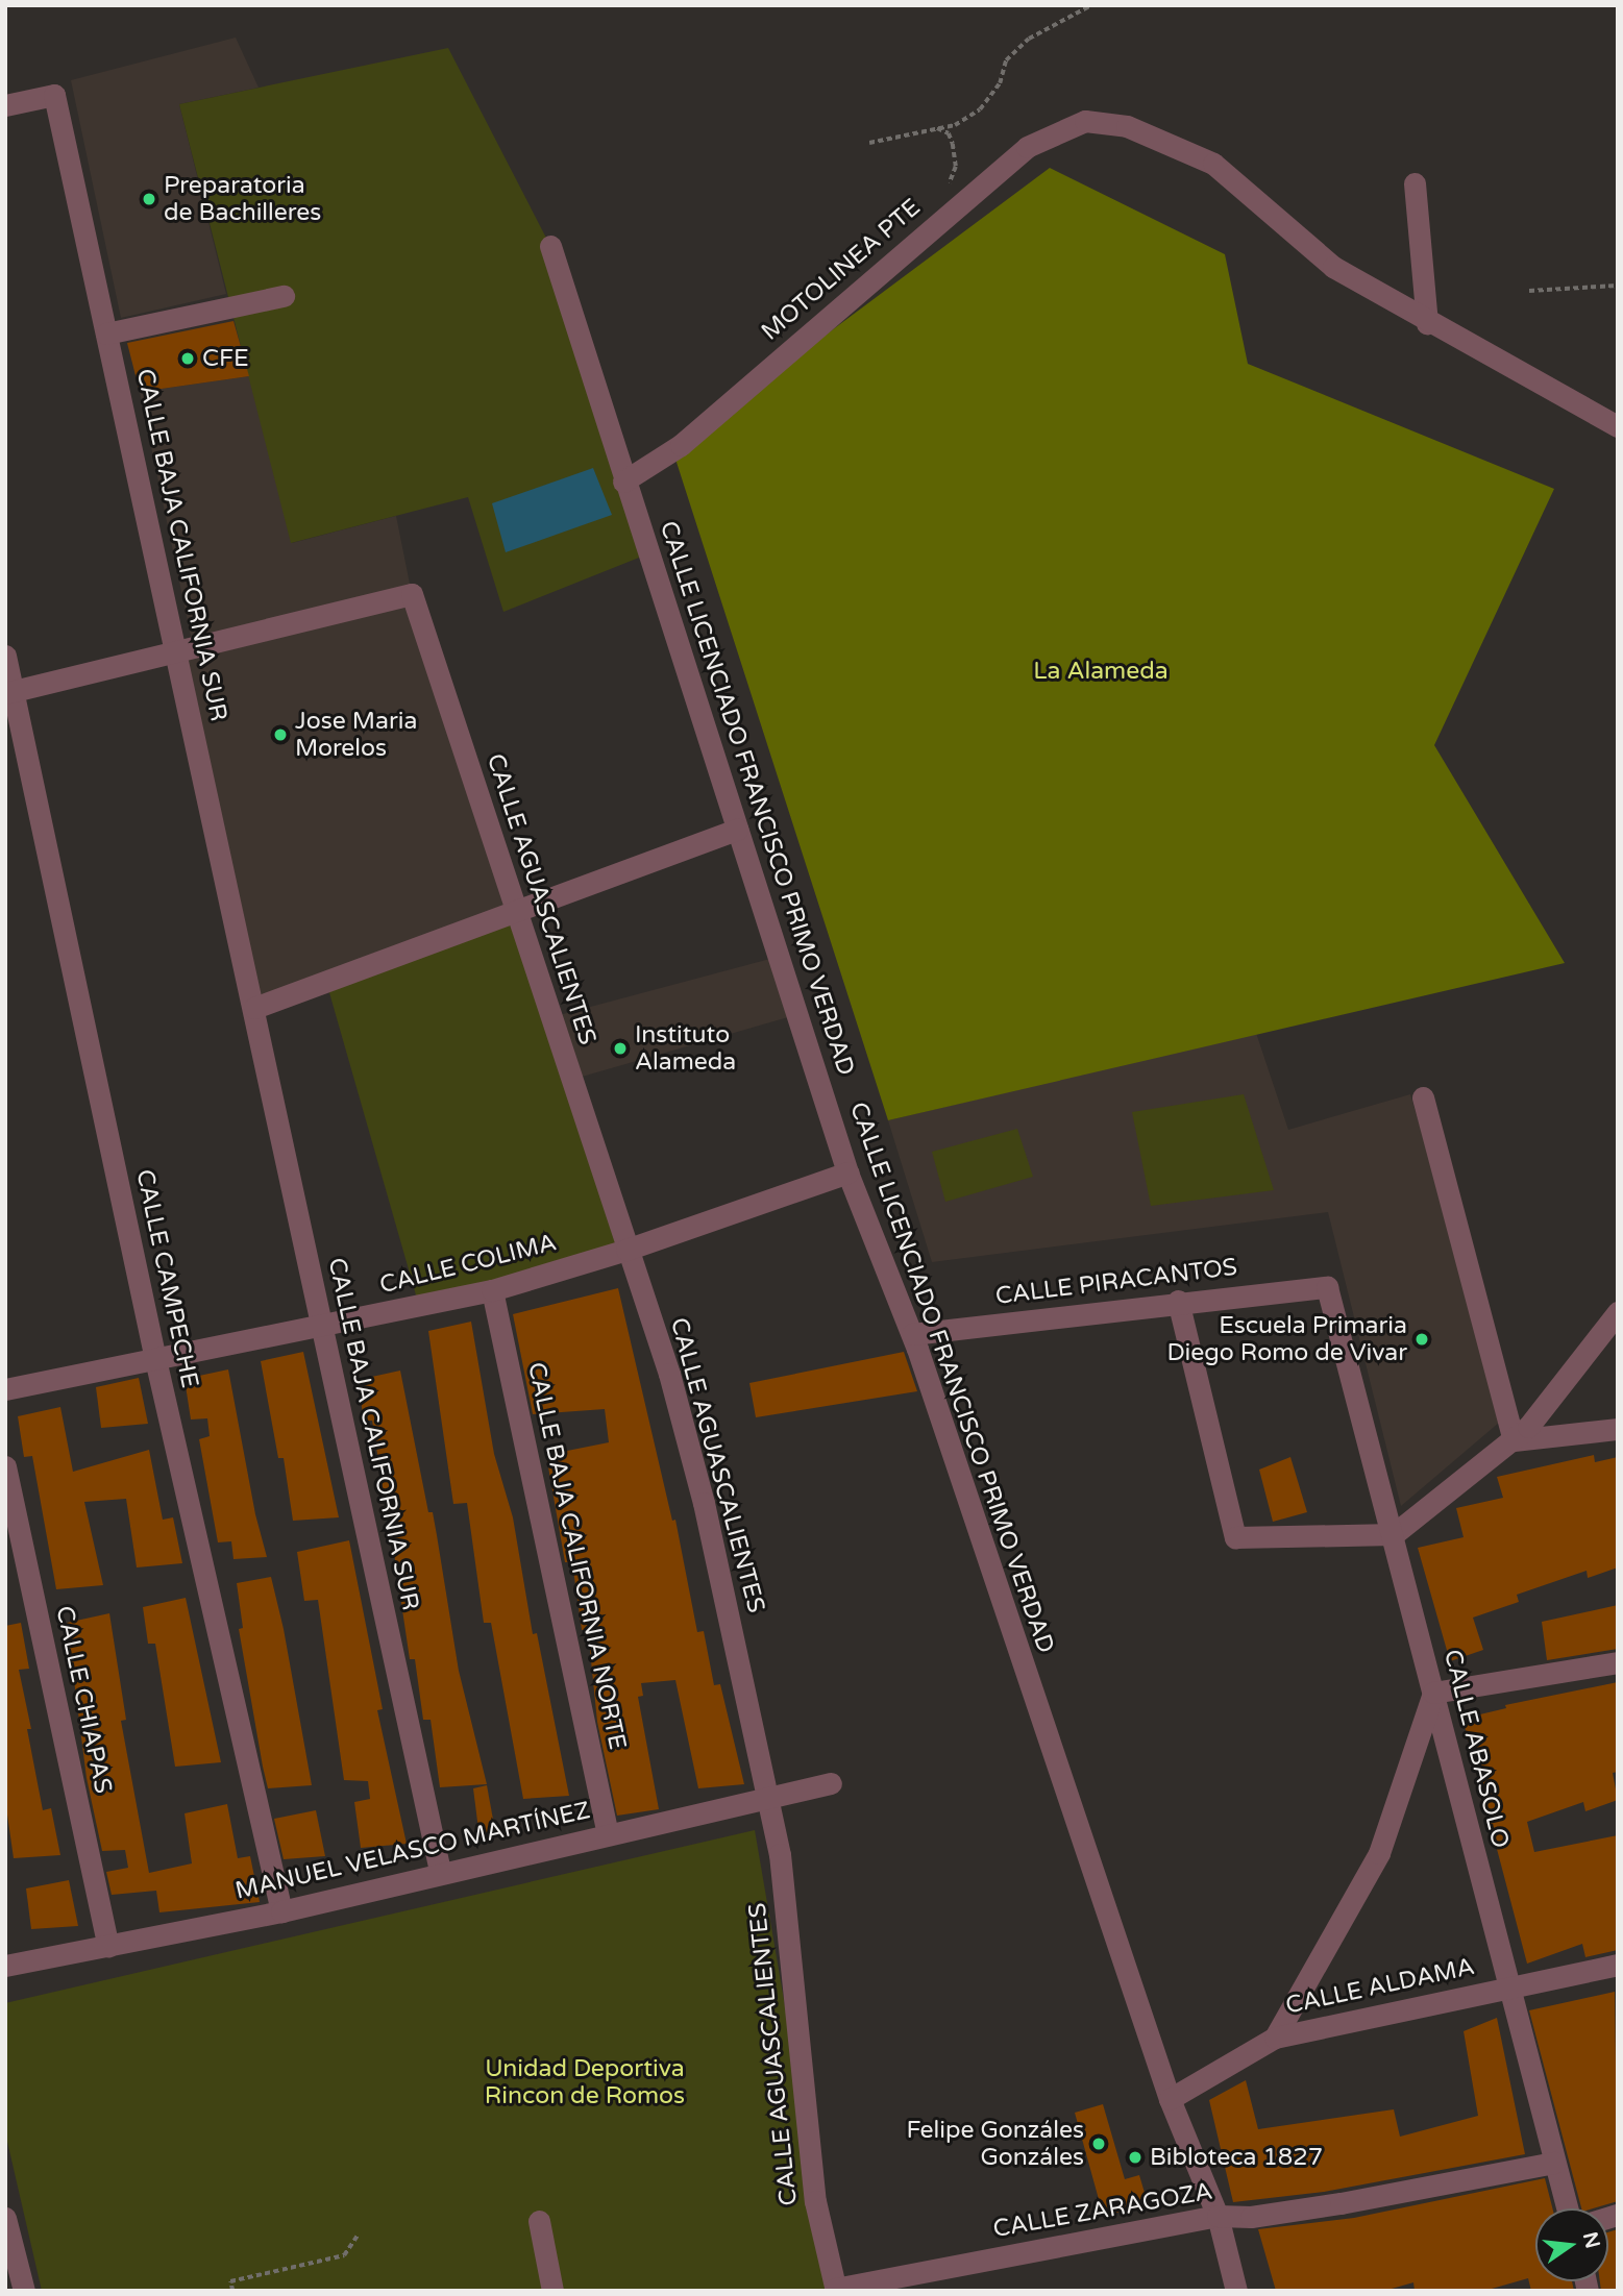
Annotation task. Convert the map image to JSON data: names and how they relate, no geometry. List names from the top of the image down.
{
  "streets": {
    "street": [
      "MOTOLINEA PTE",
      "CALLE BAJA CALIFORNIA SUR",
      "CALLE LICENCIADO FRANCISCO PRIMO VERDAD",
      "CALLE AGUASCALIENTES",
      "CALLE COLIMA",
      "CALLE CAMPECHE",
      "CALLE PIRACANTOS",
      "CALLE BAJA CALIFORNIA NORTE",
      "CALLE CHIAPAS",
      "CALLE ABASOLO",
      "MANUEL VELASCO MARTÍNEZ",
      "CALLE ALDAMA",
      "CALLE ZARAGOZA"
    ]
  },
  "crossings": [
    ["MOTOLINEA PTE", "CALLE LICENCIADO FRANCISCO PRIMO VERDAD"],
    ["CALLE BAJA CALIFORNIA SUR", "CALLE AGUASCALIENTES"],
    ["CALLE BAJA CALIFORNIA SUR", "CALLE COLIMA"],
    ["CALLE BAJA CALIFORNIA SUR", "MANUEL VELASCO MARTÍNEZ"],
    ["CALLE LICENCIADO FRANCISCO PRIMO VERDAD", "CALLE COLIMA"],
    ["CALLE LICENCIADO FRANCISCO PRIMO VERDAD", "CALLE PIRACANTOS"],
    ["CALLE LICENCIADO FRANCISCO PRIMO VERDAD", "CALLE ALDAMA"],
    ["CALLE LICENCIADO FRANCISCO PRIMO VERDAD", "CALLE ZARAGOZA"],
    ["CALLE AGUASCALIENTES", "CALLE COLIMA"],
    ["CALLE AGUASCALIENTES", "MANUEL VELASCO MARTÍNEZ"],
    ["CALLE AGUASCALIENTES", "CALLE ZARAGOZA"],
    ["CALLE COLIMA", "CALLE CAMPECHE"],
    ["CALLE COLIMA", "CALLE BAJA CALIFORNIA NORTE"],
    ["CALLE CAMPECHE", "MANUEL VELASCO MARTÍNEZ"],
    ["CALLE PIRACANTOS", "CALLE ABASOLO"],
    ["CALLE BAJA CALIFORNIA NORTE", "MANUEL VELASCO MARTÍNEZ"],
    ["CALLE CHIAPAS", "MANUEL VELASCO MARTÍNEZ"],
    ["CALLE ABASOLO", "CALLE ALDAMA"],
    ["CALLE ABASOLO", "CALLE ZARAGOZA"]
  ],
  "parks": ["La Alameda", "Unidad Deportiva Rincon de Romos"],
  "places": [
    "Preparatoria de Bachilleres",
    "CFE",
    "Jose Maria Morelos",
    "Instituto Alameda",
    "Escuela Primaria Diego Romo de Vivar",
    "Felipe Gonzáles Gonzáles",
    "Bibloteca 1827"
  ],
  "north": "right"
}
